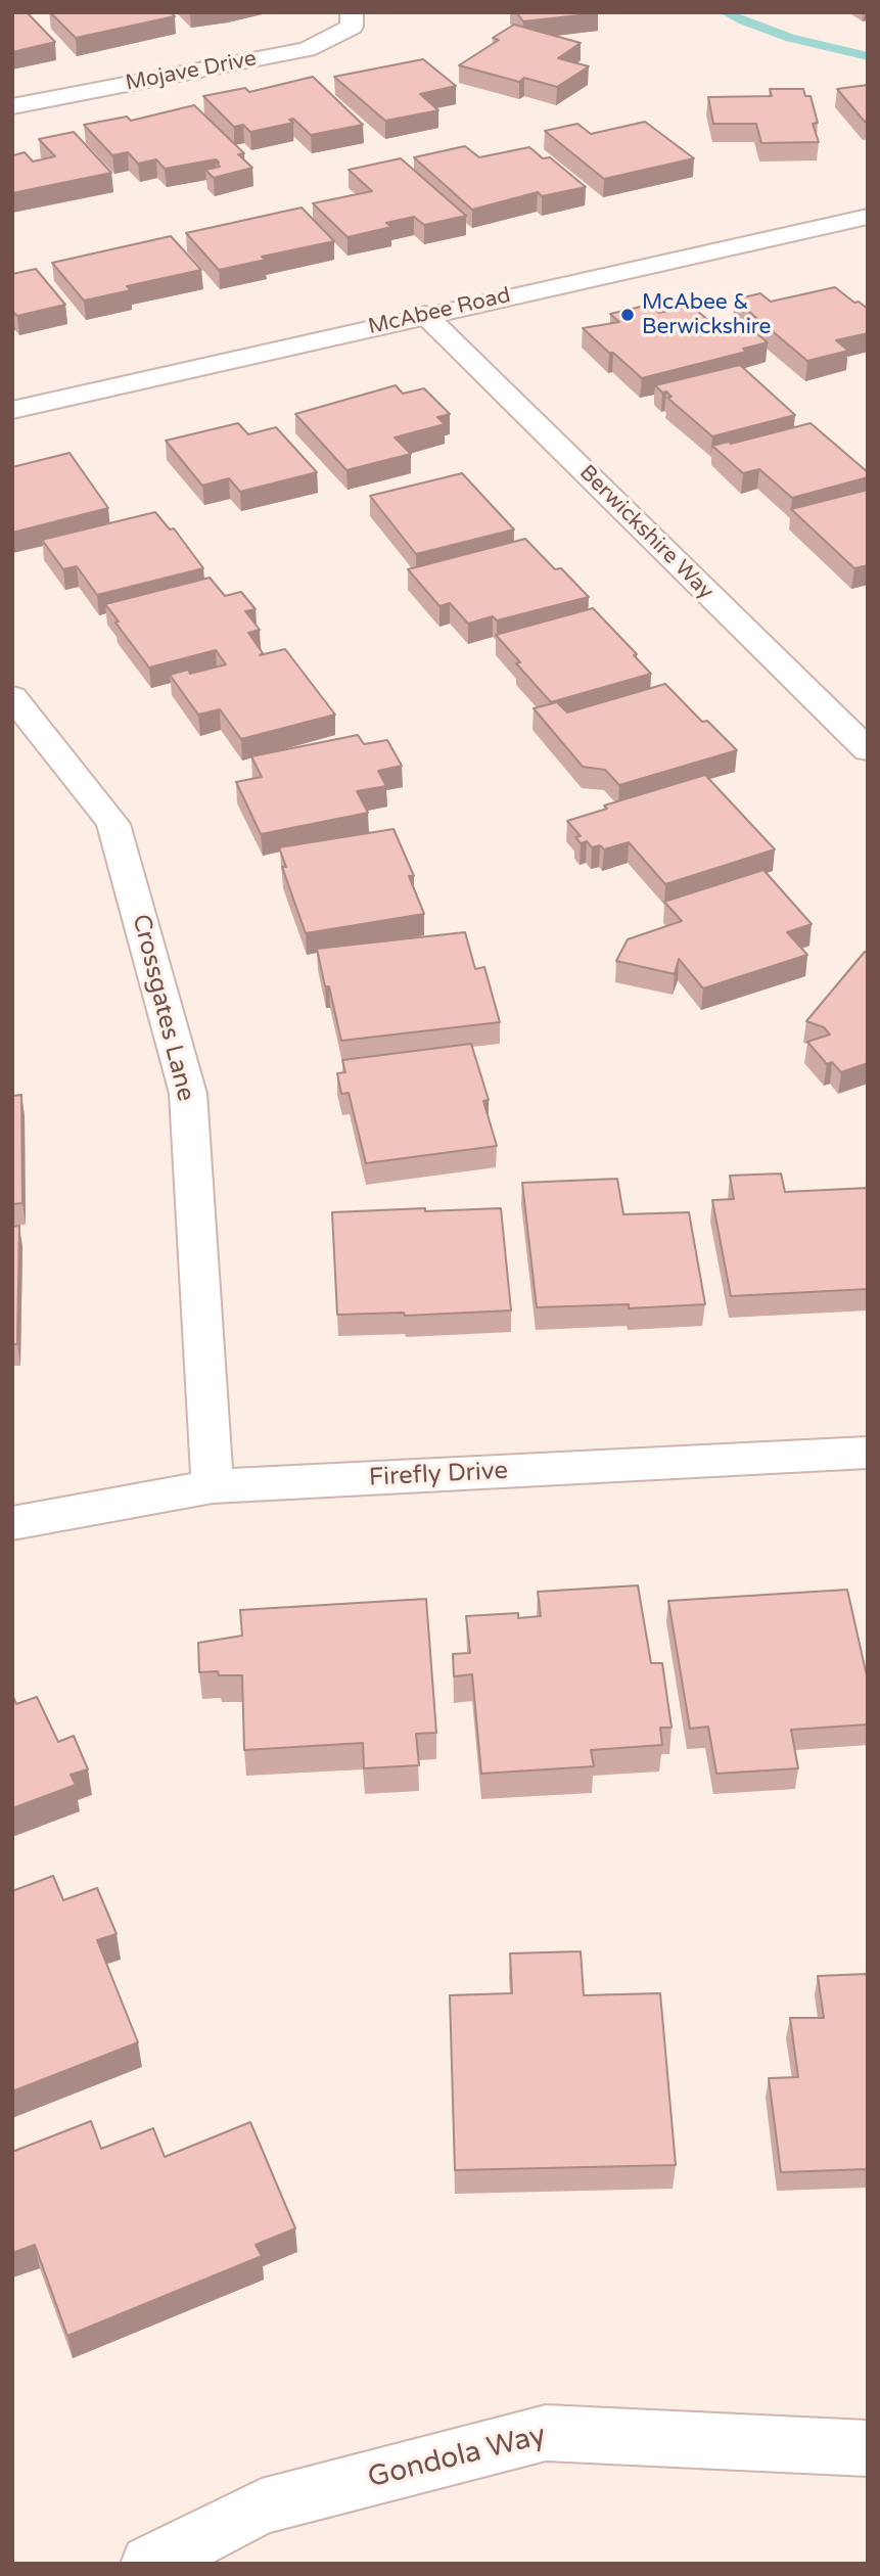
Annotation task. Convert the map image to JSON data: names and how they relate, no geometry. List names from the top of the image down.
{
  "streets": {
    "street": [
      "Mojave Drive",
      "McAbee Road",
      "Berwickshire Way",
      "Crossgates Lane",
      "Firefly Drive",
      "Gondola Way"
    ]
  },
  "crossings": [
    ["McAbee Road", "Berwickshire Way"],
    ["Crossgates Lane", "Firefly Drive"]
  ],
  "places": ["McAbee & Berwickshire"]
}
